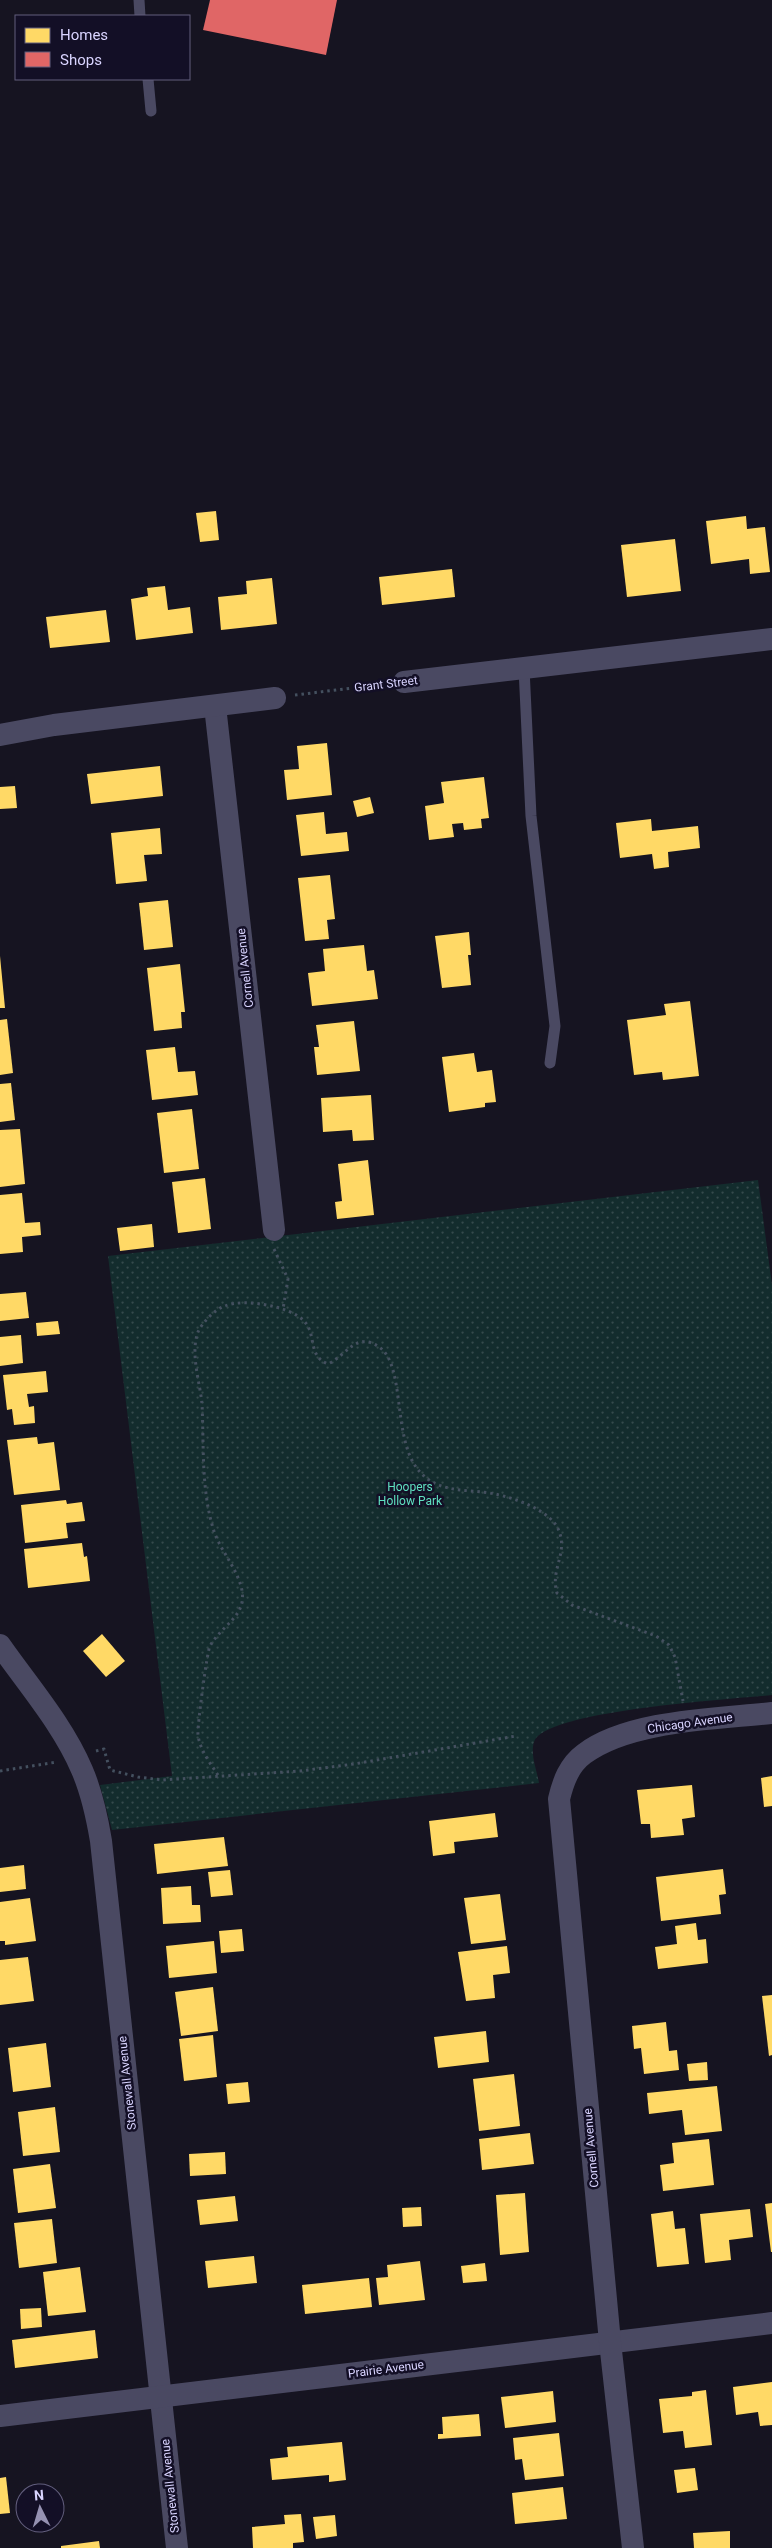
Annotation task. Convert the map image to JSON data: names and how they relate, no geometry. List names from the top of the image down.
{
  "streets": {
    "street": [
      "Grant Street",
      "Cornell Avenue",
      "Chicago Avenue",
      "Stonewall Avenue",
      "Prairie Avenue"
    ]
  },
  "crossings": [
    ["Cornell Avenue", "Chicago Avenue"],
    ["Cornell Avenue", "Prairie Avenue"],
    ["Stonewall Avenue", "Prairie Avenue"]
  ],
  "parks": ["Hoopers Hollow Park"],
  "legend": ["Homes", "Shops"],
  "north": "top"
}
